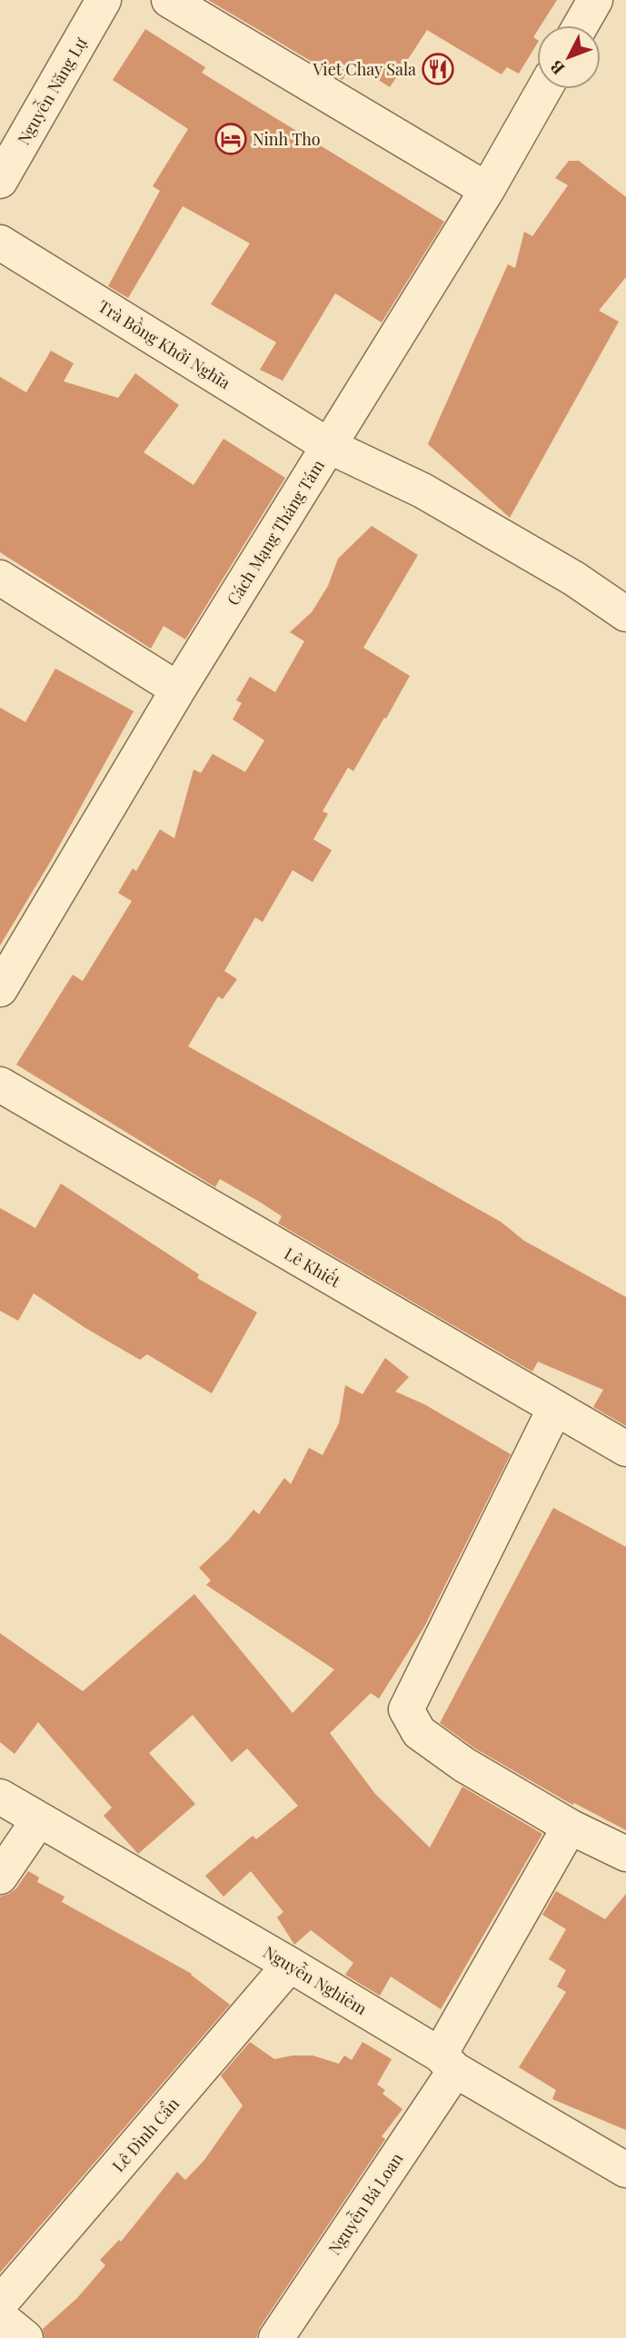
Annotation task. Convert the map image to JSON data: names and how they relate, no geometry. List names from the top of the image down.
{
  "streets": {
    "street": [
      "Nguyễn Năng Lự",
      "Trà Bồng Khởi Nghĩa",
      "Cách Mạng Tháng Tám",
      "Lê Khiết",
      "Nguyễn Nghiêm",
      "Lê Đình Cẩn",
      "Nguyễn Bá Loan"
    ]
  },
  "crossings": [
    ["Trà Bồng Khởi Nghĩa", "Cách Mạng Tháng Tám"],
    ["Nguyễn Nghiêm", "Lê Đình Cẩn"],
    ["Nguyễn Nghiêm", "Nguyễn Bá Loan"]
  ],
  "places": {
    "restaurant": ["Viet Chay Sala"],
    "hotel": ["Ninh Tho"]
  },
  "north": "bottom left"
}
